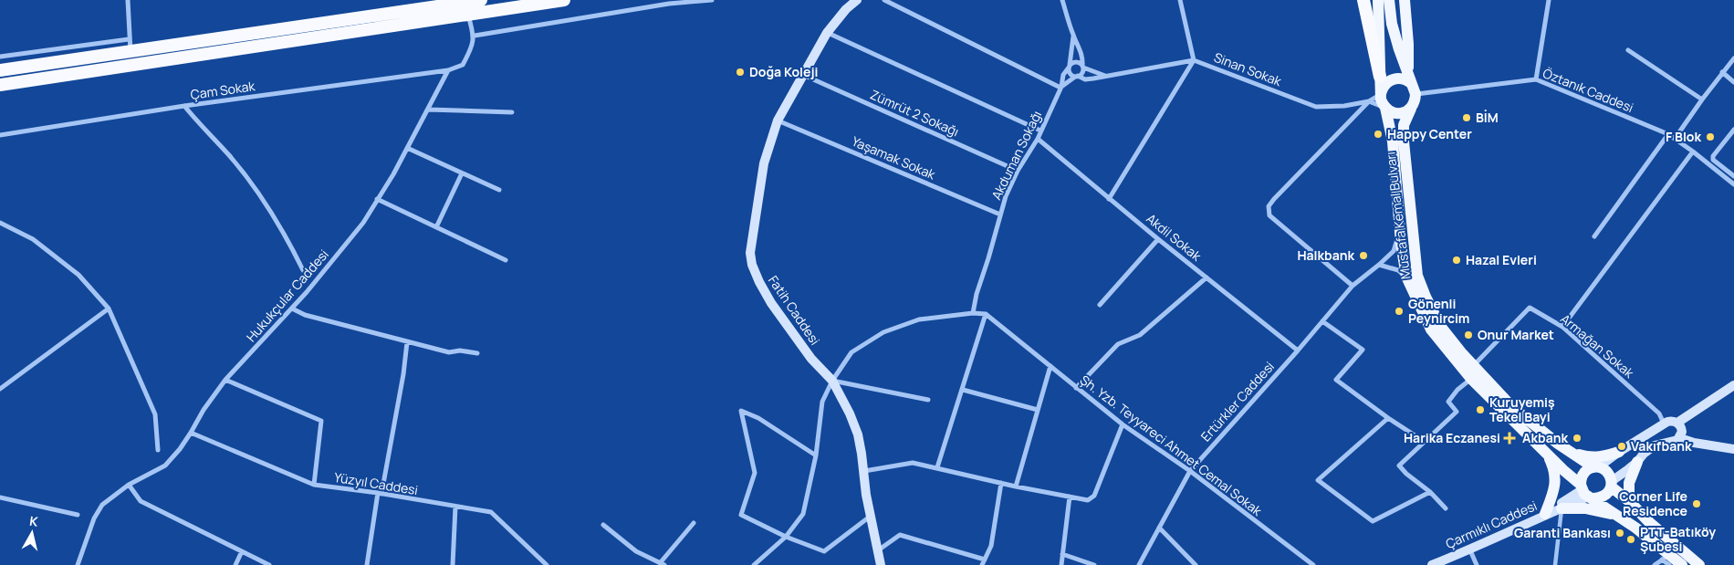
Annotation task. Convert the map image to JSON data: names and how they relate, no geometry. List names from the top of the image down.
{
  "streets": {
    "main road": ["Mustafa Kemal Bulvarı", "Fatih Caddesi", "Çarmıklı Caddesi"],
    "street": [
      "Sinan Sokak",
      "Çam Sokak",
      "Öztanık Caddesi",
      "Zümrüt 2 Sokağı",
      "Akduman Sokağı",
      "Yaşamak Sokak",
      "Akdil Sokak",
      "Hukukçular Caddesi",
      "Armağan Sokak",
      "Ertürkler Caddesi",
      "Şh. Yzb. Teyyareci Ahmet Cemal Sokak",
      "Yüzyıl Caddesi"
    ]
  },
  "crossings": [
    ["Sinan Sokak", "Öztanık Caddesi"],
    ["Sinan Sokak", "Akduman Sokağı"],
    ["Sinan Sokak", "Mustafa Kemal Bulvarı"],
    ["Çam Sokak", "Hukukçular Caddesi"],
    ["Öztanık Caddesi", "Mustafa Kemal Bulvarı"],
    ["Zümrüt 2 Sokağı", "Akduman Sokağı"],
    ["Zümrüt 2 Sokağı", "Fatih Caddesi"],
    ["Akduman Sokağı", "Yaşamak Sokak"],
    ["Akduman Sokağı", "Akdil Sokak"],
    ["Yaşamak Sokak", "Fatih Caddesi"],
    ["Mustafa Kemal Bulvarı", "Armağan Sokak"],
    ["Mustafa Kemal Bulvarı", "Ertürkler Caddesi"],
    ["Mustafa Kemal Bulvarı", "Çarmıklı Caddesi"],
    ["Akdil Sokak", "Ertürkler Caddesi"],
    ["Hukukçular Caddesi", "Yüzyıl Caddesi"],
    ["Ertürkler Caddesi", "Şh. Yzb. Teyyareci Ahmet Cemal Sokak"]
  ],
  "places": {
    "other": [
      "Doğa Koleji",
      "BİM",
      "Happy Center",
      "F Blok",
      "Halkbank",
      "Hazal Evleri",
      "Gönenli Peynircim",
      "Onur Market",
      "Kuruyemiş Tekel Bayi",
      "Akbank",
      "Vakıfbank",
      "Corner Life Residence",
      "Garanti Bankası",
      "PTT-Batıköy Şubesi"
    ],
    "health": ["Harika Eczanesi"]
  },
  "north": "top"
}
